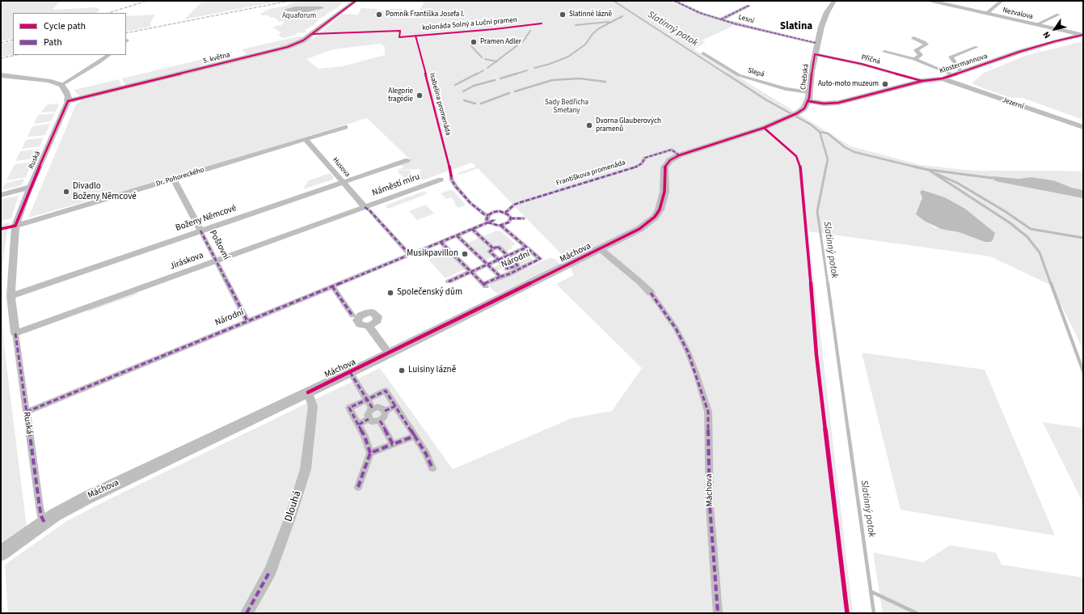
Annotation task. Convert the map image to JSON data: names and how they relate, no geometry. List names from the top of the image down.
{
  "streets": {
    "street": [
      "Nezvalova",
      "Lesní",
      "5. května",
      "Příčná",
      "Klostermannova",
      "Slepá",
      "Chebská",
      "Jezerní",
      "Ruská",
      "Husova",
      "Františkova promenáda",
      "Dr. Pohoreckého",
      "Náměstí míru",
      "Boženy Němcové",
      "Poštovní",
      "Máchova",
      "Národní",
      "Jiráskova",
      "Dlouhá"
    ],
    "cycle path": ["kolonáda Solný a Luční pramen", "Isabelina promenáda"]
  },
  "crossings": [
    ["Nezvalova", "Klostermannova"],
    ["Lesní", "Chebská"],
    ["5. května", "Ruská"],
    ["Příčná", "Klostermannova"],
    ["Příčná", "Chebská"],
    ["Klostermannova", "Chebská"],
    ["Klostermannova", "Jezerní"],
    ["Klostermannova", "Máchova"],
    ["Slepá", "Chebská"],
    ["Chebská", "Máchova"],
    ["Ruská", "Dr. Pohoreckého"],
    ["Ruská", "Boženy Němcové"],
    ["Ruská", "Máchova"],
    ["Ruská", "Národní"],
    ["Ruská", "Jiráskova"],
    ["Husova", "Dr. Pohoreckého"],
    ["Husova", "Náměstí míru"],
    ["Husova", "Boženy Němcové"],
    ["Husova", "Jiráskova"],
    ["Františkova promenáda", "Máchova"],
    ["Dr. Pohoreckého", "Poštovní"],
    ["Náměstí míru", "Národní"],
    ["Náměstí míru", "Jiráskova"],
    ["Boženy Němcové", "Poštovní"],
    ["Poštovní", "Národní"],
    ["Poštovní", "Jiráskova"],
    ["Máchova", "Dlouhá"]
  ],
  "districts": ["Slatina"],
  "water": ["Slatinný potok"],
  "parks": ["Aquaforum", "Sady Bedřicha Smetany"],
  "places": [
    "Pomník Františka Josefa I.",
    "Slatinné lázně",
    "Pramen Adler",
    "Auto-moto muzeum",
    "Alegorie tragédie",
    "Dvorna Glauberových pramenů",
    "Divadlo Boženy Němcové",
    "Musikpavillon",
    "Společenský dům",
    "Luisiny lázně"
  ],
  "legend": ["Cycle path", "Path"],
  "north": "bottom left"
}
